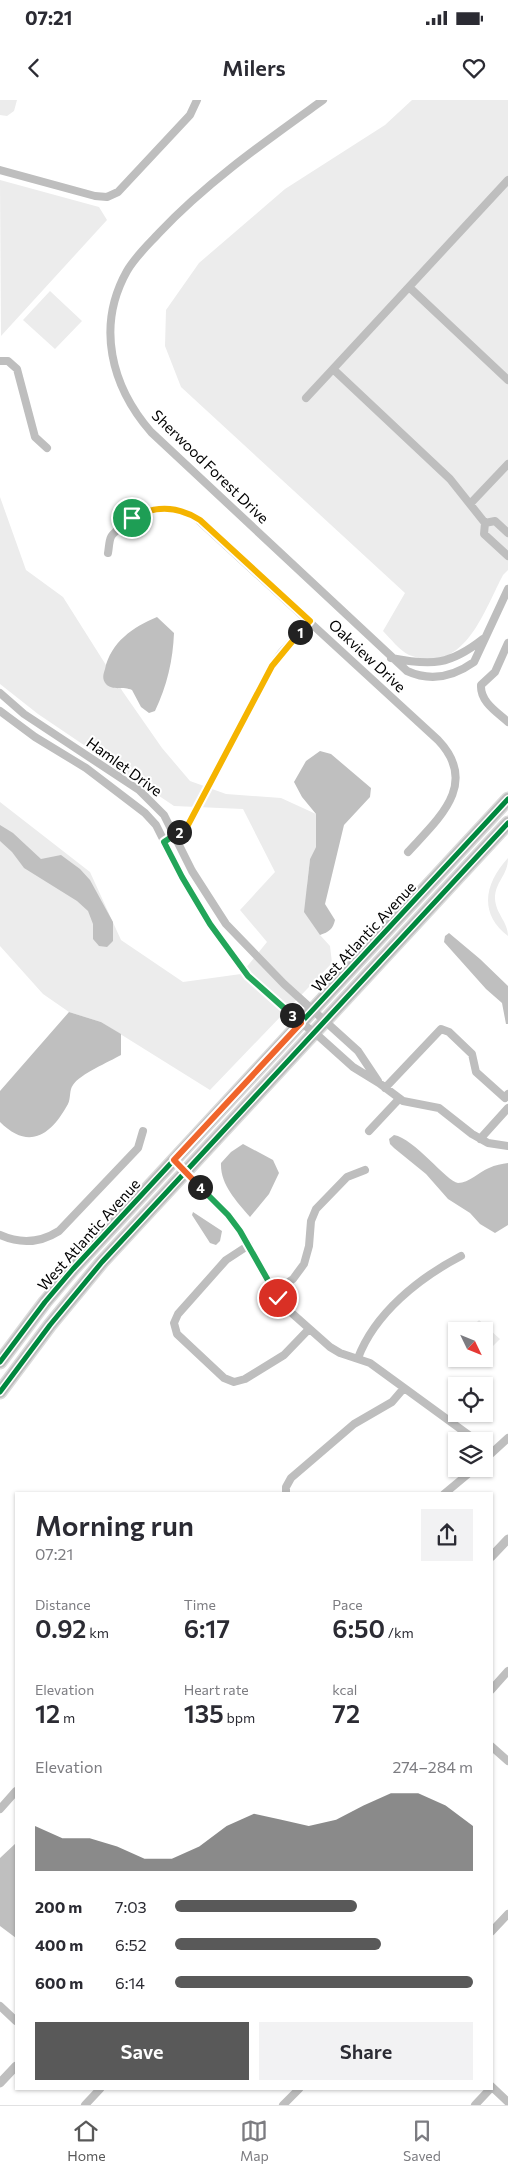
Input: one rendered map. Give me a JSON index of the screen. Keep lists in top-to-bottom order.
{
  "streets": {
    "main road": ["West Atlantic Avenue"],
    "street": ["Sherwood Forest Drive", "Oakview Drive", "Hamlet Drive"]
  },
  "crossings": [
    ["Hamlet Drive", "West Atlantic Avenue"]
  ],
  "north": "bottom right",
  "page": {
    "status": "07:21",
    "header": "Milers",
    "pins": [
      "1",
      "2",
      "3",
      "4"
    ],
    "heading": ["Morning run", "07:21"],
    "stats": [
      ["Distance", "0.92 km"],
      ["Time", "6:17"],
      ["Pace", "6:50 /km"],
      ["Elevation", "12 m"],
      ["Heart rate", "135 bpm"],
      ["kcal", "72"]
    ],
    "chart": ["Elevation", "274–284 m"],
    "list": [
      {
        "name": "200 m",
        "note": "7:03"
      },
      {
        "name": "400 m",
        "note": "6:52"
      },
      {
        "name": "600 m",
        "note": "6:14"
      }
    ],
    "buttons": ["Save", "Share"],
    "tabs": ["Home", "Map", "Saved"]
  }
}
